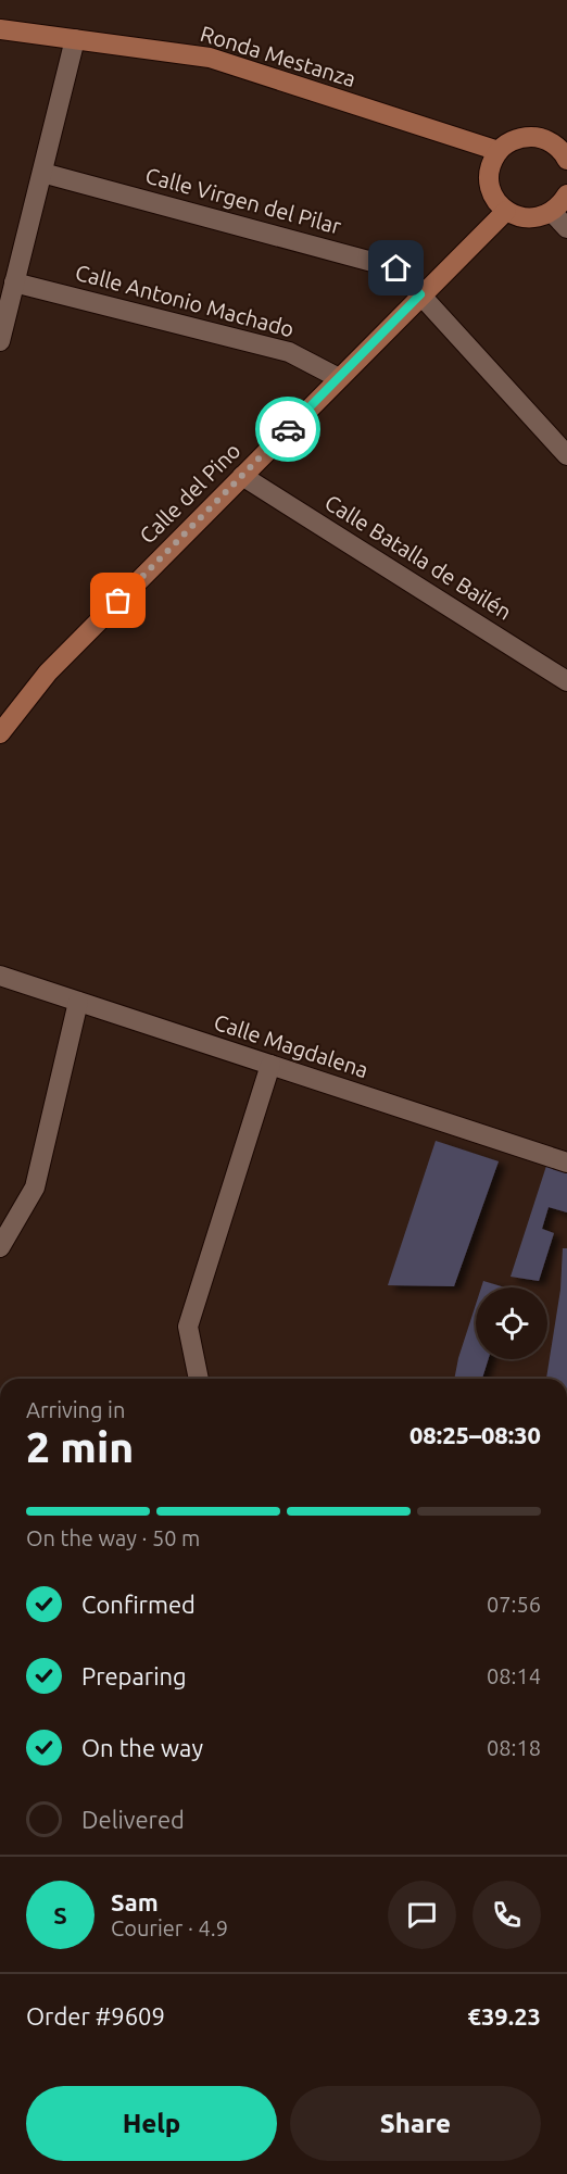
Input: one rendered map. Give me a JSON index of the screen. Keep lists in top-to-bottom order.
{
  "streets": {
    "street": [
      "Ronda Mestanza",
      "Calle Virgen del Pilar",
      "Calle Antonio Machado",
      "Calle del Pino",
      "Calle Batalla de Bailén",
      "Calle Magdalena"
    ]
  },
  "crossings": [
    ["Calle Virgen del Pilar", "Calle del Pino"],
    ["Calle Antonio Machado", "Calle del Pino"],
    ["Calle del Pino", "Calle Batalla de Bailén"]
  ],
  "page": {
    "heading": ["2 min", "Arriving in", "08:25–08:30"],
    "panel": [
      "Sam",
      "Courier · 4.9",
      "Order #9609",
      "€39.23"
    ],
    "bar": "On the way · 50 m",
    "list": [
      ["Confirmed", "07:56"],
      ["Preparing", "08:14"],
      ["On the way", "08:18"],
      "Delivered"
    ],
    "round": "S",
    "buttons": ["Help", "Share"]
  }
}
